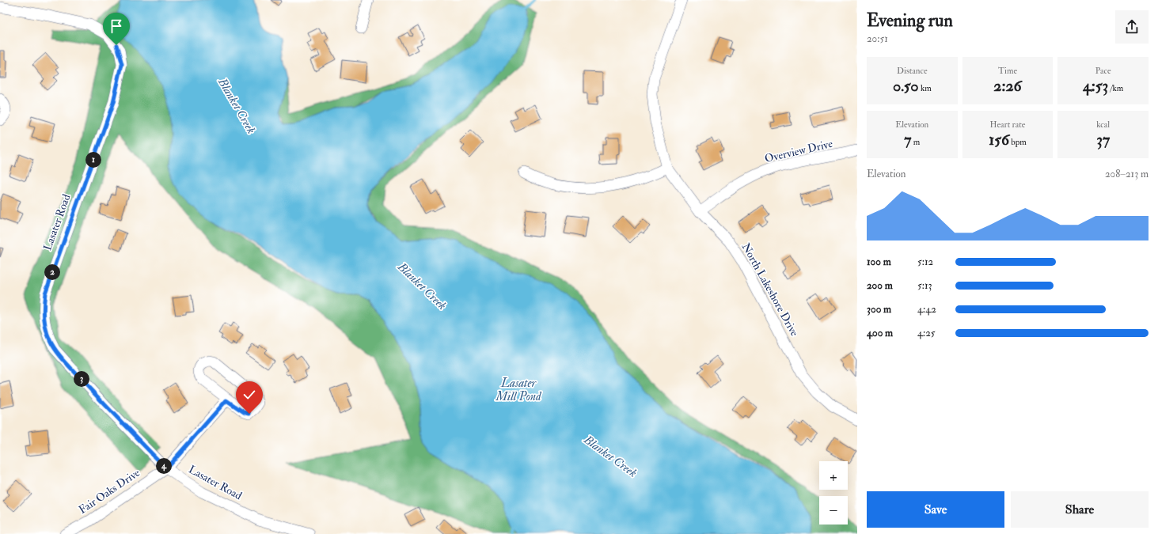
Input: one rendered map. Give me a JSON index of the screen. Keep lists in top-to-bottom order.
{
  "streets": {
    "street": [
      "Overview Drive",
      "Lasater Road",
      "North Lakeshore Drive",
      "Fair Oaks Drive"
    ]
  },
  "crossings": [
    ["Overview Drive", "North Lakeshore Drive"],
    ["Lasater Road", "Fair Oaks Drive"]
  ],
  "water": ["Blanket Creek", "Lasater Mill Pond"],
  "page": {
    "heading": ["Evening run", "20:51"],
    "stats": [
      ["Distance", "0.50 km"],
      ["Time", "2:26"],
      ["Pace", "4:53 /km"],
      ["Elevation", "7 m"],
      ["Heart rate", "156 bpm"],
      ["kcal", "37"]
    ],
    "pins": [
      "1",
      "2",
      "3",
      "4"
    ],
    "chart": ["Elevation", "208–213 m"],
    "list": [
      {
        "name": "100 m",
        "note": "5:12"
      },
      {
        "name": "200 m",
        "note": "5:13"
      },
      {
        "name": "300 m",
        "note": "4:42"
      },
      {
        "name": "400 m",
        "note": "4:25"
      }
    ],
    "map_buttons": ["+", "−"],
    "buttons": ["Save", "Share"]
  }
}
